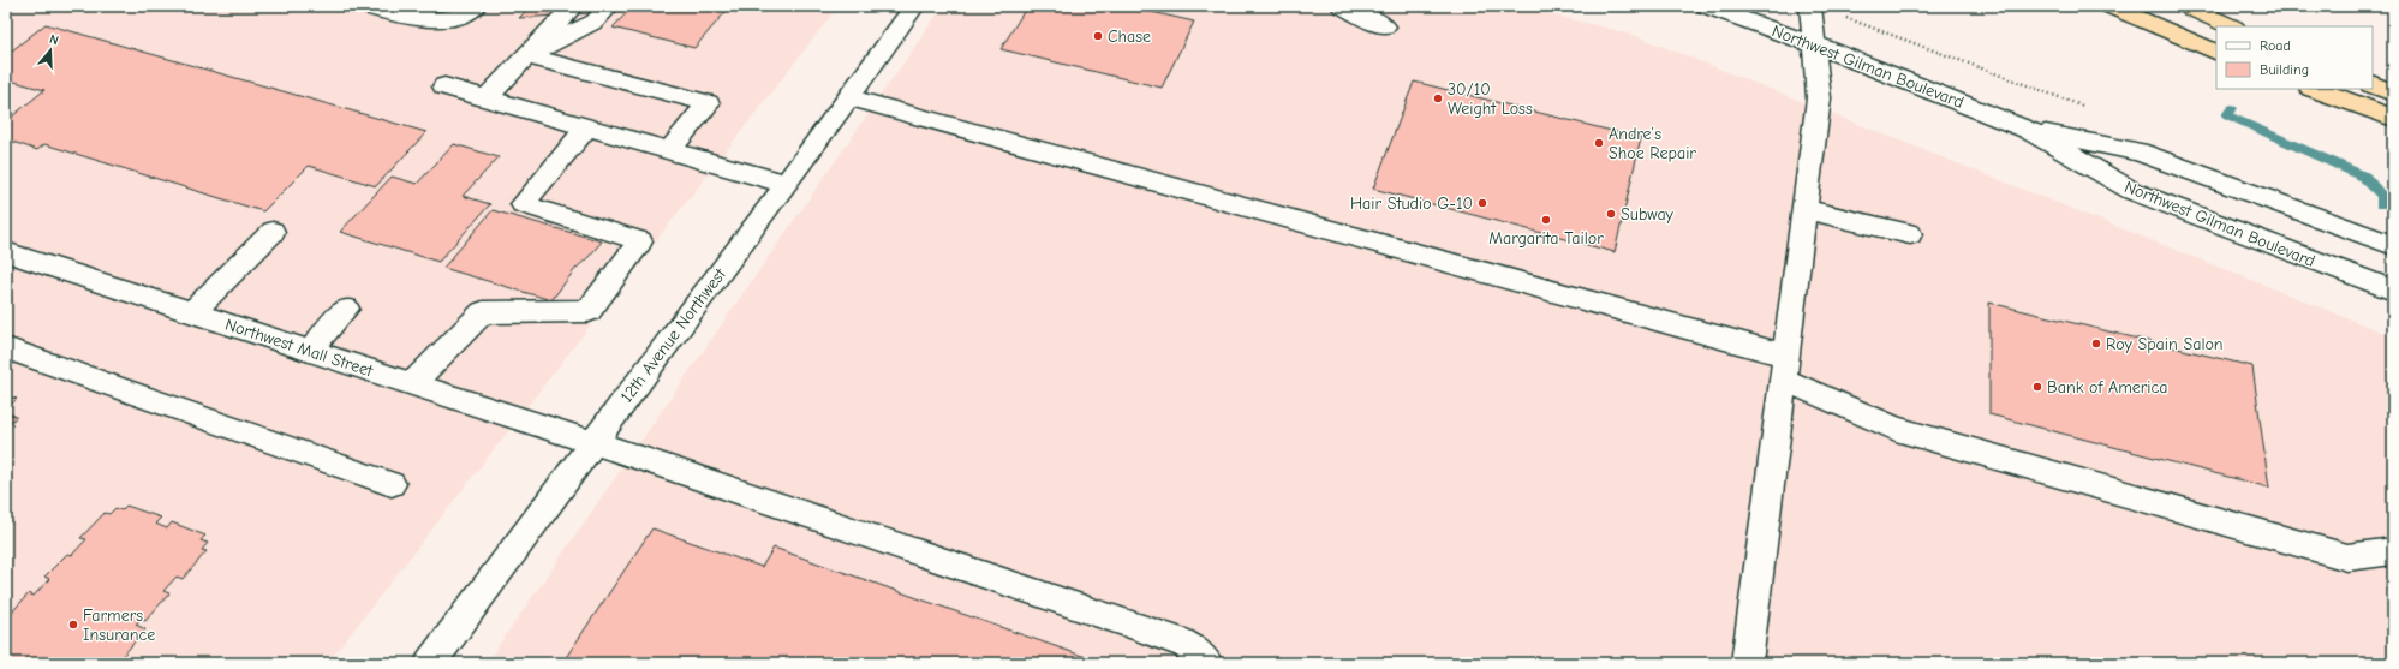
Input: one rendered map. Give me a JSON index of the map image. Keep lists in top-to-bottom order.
{
  "streets": {
    "street": ["Northwest Gilman Boulevard", "12th Avenue Northwest", "Northwest Mall Street"]
  },
  "crossings": [
    ["12th Avenue Northwest", "Northwest Mall Street"]
  ],
  "places": [
    "Chase",
    "30/10 Weight Loss",
    "Andre’s Shoe Repair",
    "Hair Studio G-10",
    "Subway",
    "Margarita Tailor",
    "Roy Spain Salon",
    "Bank of America",
    "Farmers Insurance"
  ],
  "legend": ["Road", "Building"],
  "north": "top"
}
